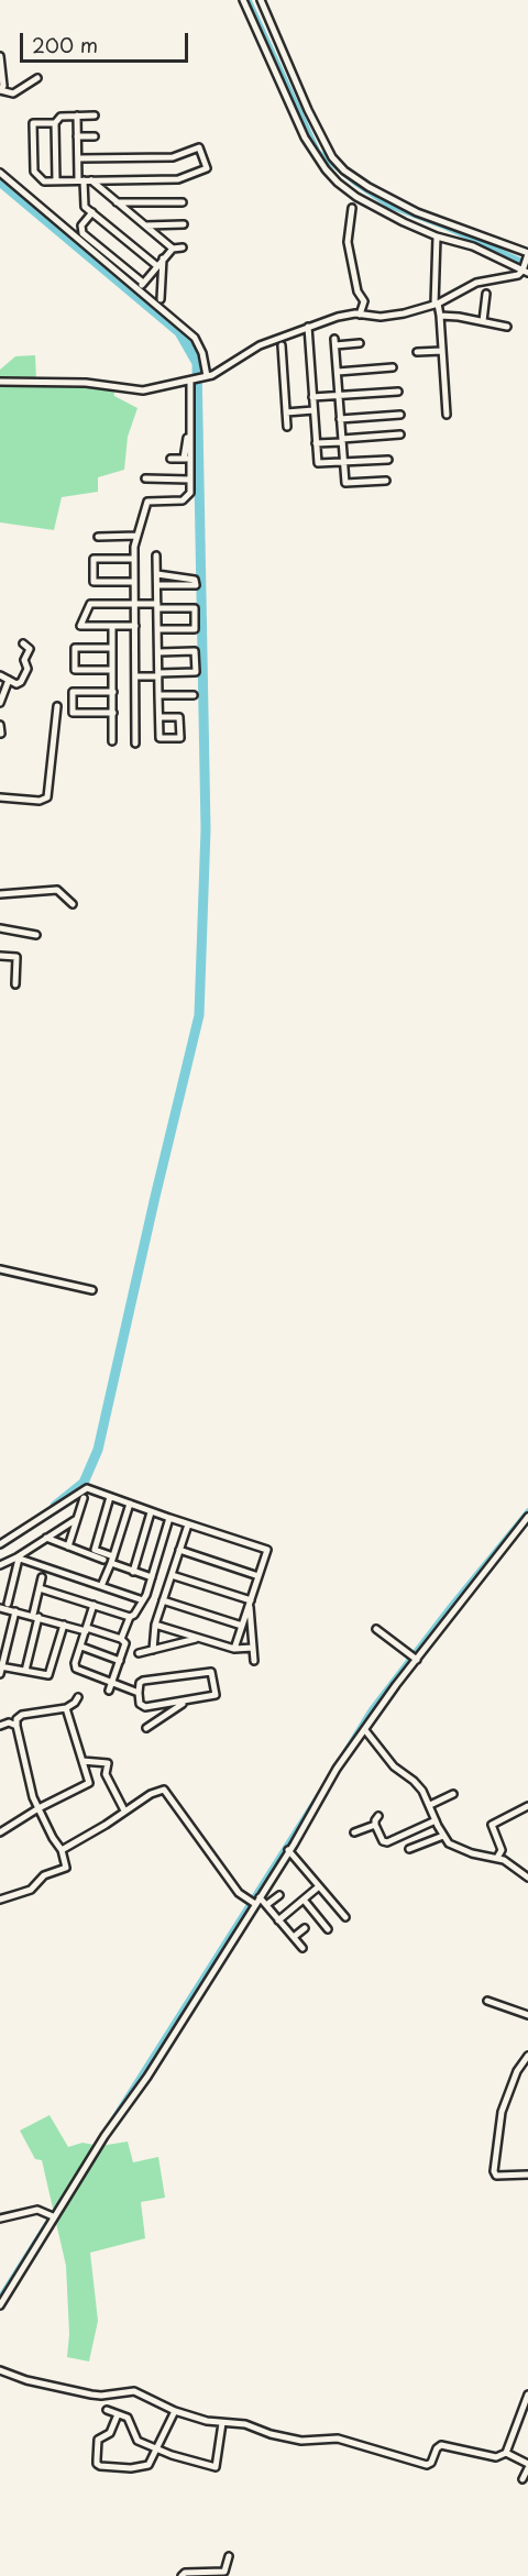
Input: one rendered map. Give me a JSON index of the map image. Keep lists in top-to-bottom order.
{
  "scale_bar": "200 m"
}
